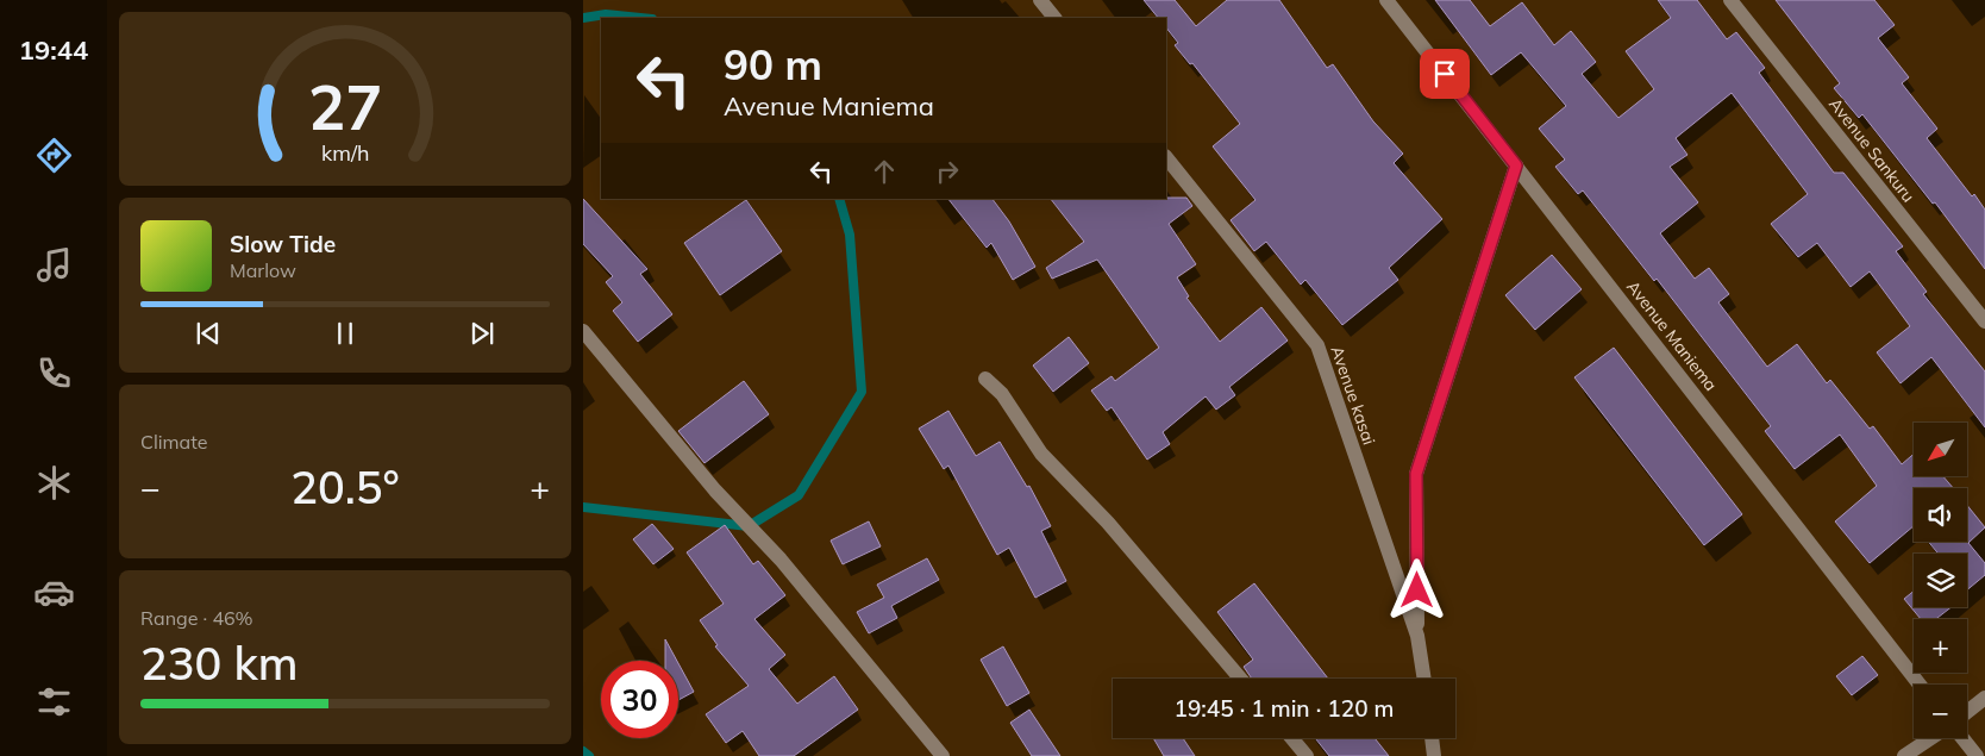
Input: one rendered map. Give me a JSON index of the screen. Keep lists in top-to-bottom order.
{
  "streets": {
    "street": ["Avenue Sankuru", "Avenue Maniema", "Avenue kasai"]
  },
  "north": "bottom left",
  "page": {
    "tabs": "19:44",
    "turn": ["90 m", "Avenue Maniema"],
    "song": ["Slow Tide", "Marlow"],
    "tile": [
      "Climate",
      ["Range · 46%", "230 km"]
    ],
    "map_buttons": ["+", "−"],
    "heat": ["−", "20.5°", "+"],
    "limit": "30",
    "trip": "19:45 · 1 min · 120 m",
    "gauge": ["27", "km/h"]
  }
}
